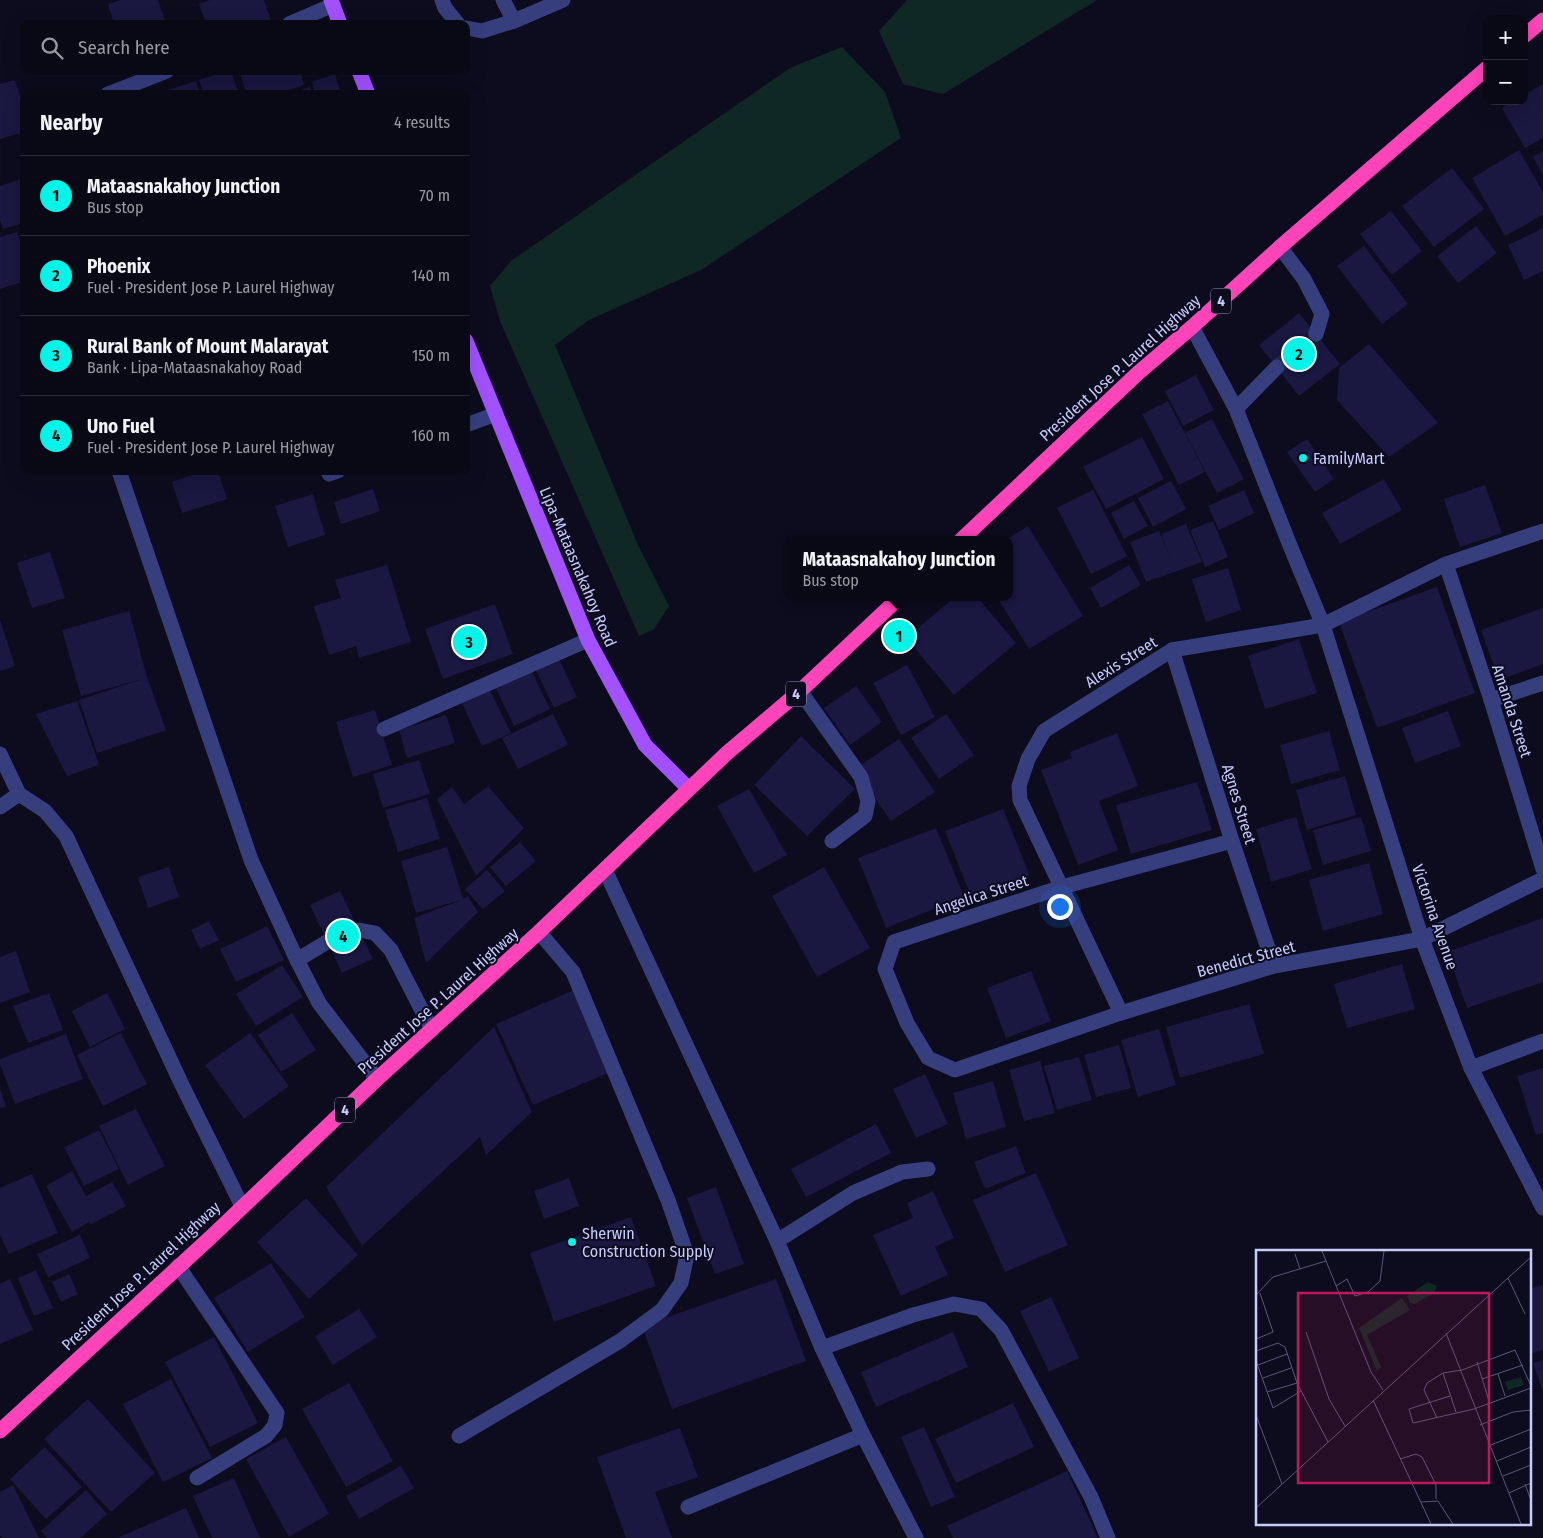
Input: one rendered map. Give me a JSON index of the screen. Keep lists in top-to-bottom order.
{
  "streets": {
    "highway": ["4", "President Jose P. Laurel Highway"],
    "main road": ["Lipa-Mataasnakahoy Road"],
    "street": [
      "Alexis Street",
      "Amanda Street",
      "Agnes Street",
      "Angelica Street",
      "Victorina Avenue",
      "Benedict Street"
    ]
  },
  "crossings": [
    ["President Jose P. Laurel Highway", "Lipa-Mataasnakahoy Road"],
    ["President Jose P. Laurel Highway", "Victorina Avenue"],
    ["Alexis Street", "Amanda Street"],
    ["Alexis Street", "Agnes Street"],
    ["Alexis Street", "Angelica Street"],
    ["Alexis Street", "Victorina Avenue"],
    ["Alexis Street", "Benedict Street"],
    ["Agnes Street", "Angelica Street"],
    ["Agnes Street", "Benedict Street"],
    ["Angelica Street", "Benedict Street"],
    ["Victorina Avenue", "Benedict Street"]
  ],
  "places": ["FamilyMart", "Sherwin Construction Supply"],
  "page": {
    "map_buttons": ["+", "−"],
    "search": "Search here",
    "heading": ["Nearby", "4 results"],
    "list": [
      {
        "mark": "1",
        "name": "Mataasnakahoy Junction",
        "note": "Bus stop",
        "value": "70 m"
      },
      {
        "mark": "2",
        "name": "Phoenix",
        "note": "Fuel · President Jose P. Laurel Highway",
        "value": "140 m"
      },
      {
        "mark": "3",
        "name": "Rural Bank of Mount Malarayat",
        "note": "Bank · Lipa-Mataasnakahoy Road",
        "value": "150 m"
      },
      {
        "mark": "4",
        "name": "Uno Fuel",
        "note": "Fuel · President Jose P. Laurel Highway",
        "value": "160 m"
      }
    ],
    "pins": [
      "2",
      "1",
      "3",
      "4"
    ],
    "popup": ["Mataasnakahoy Junction", "Bus stop"]
  }
}
